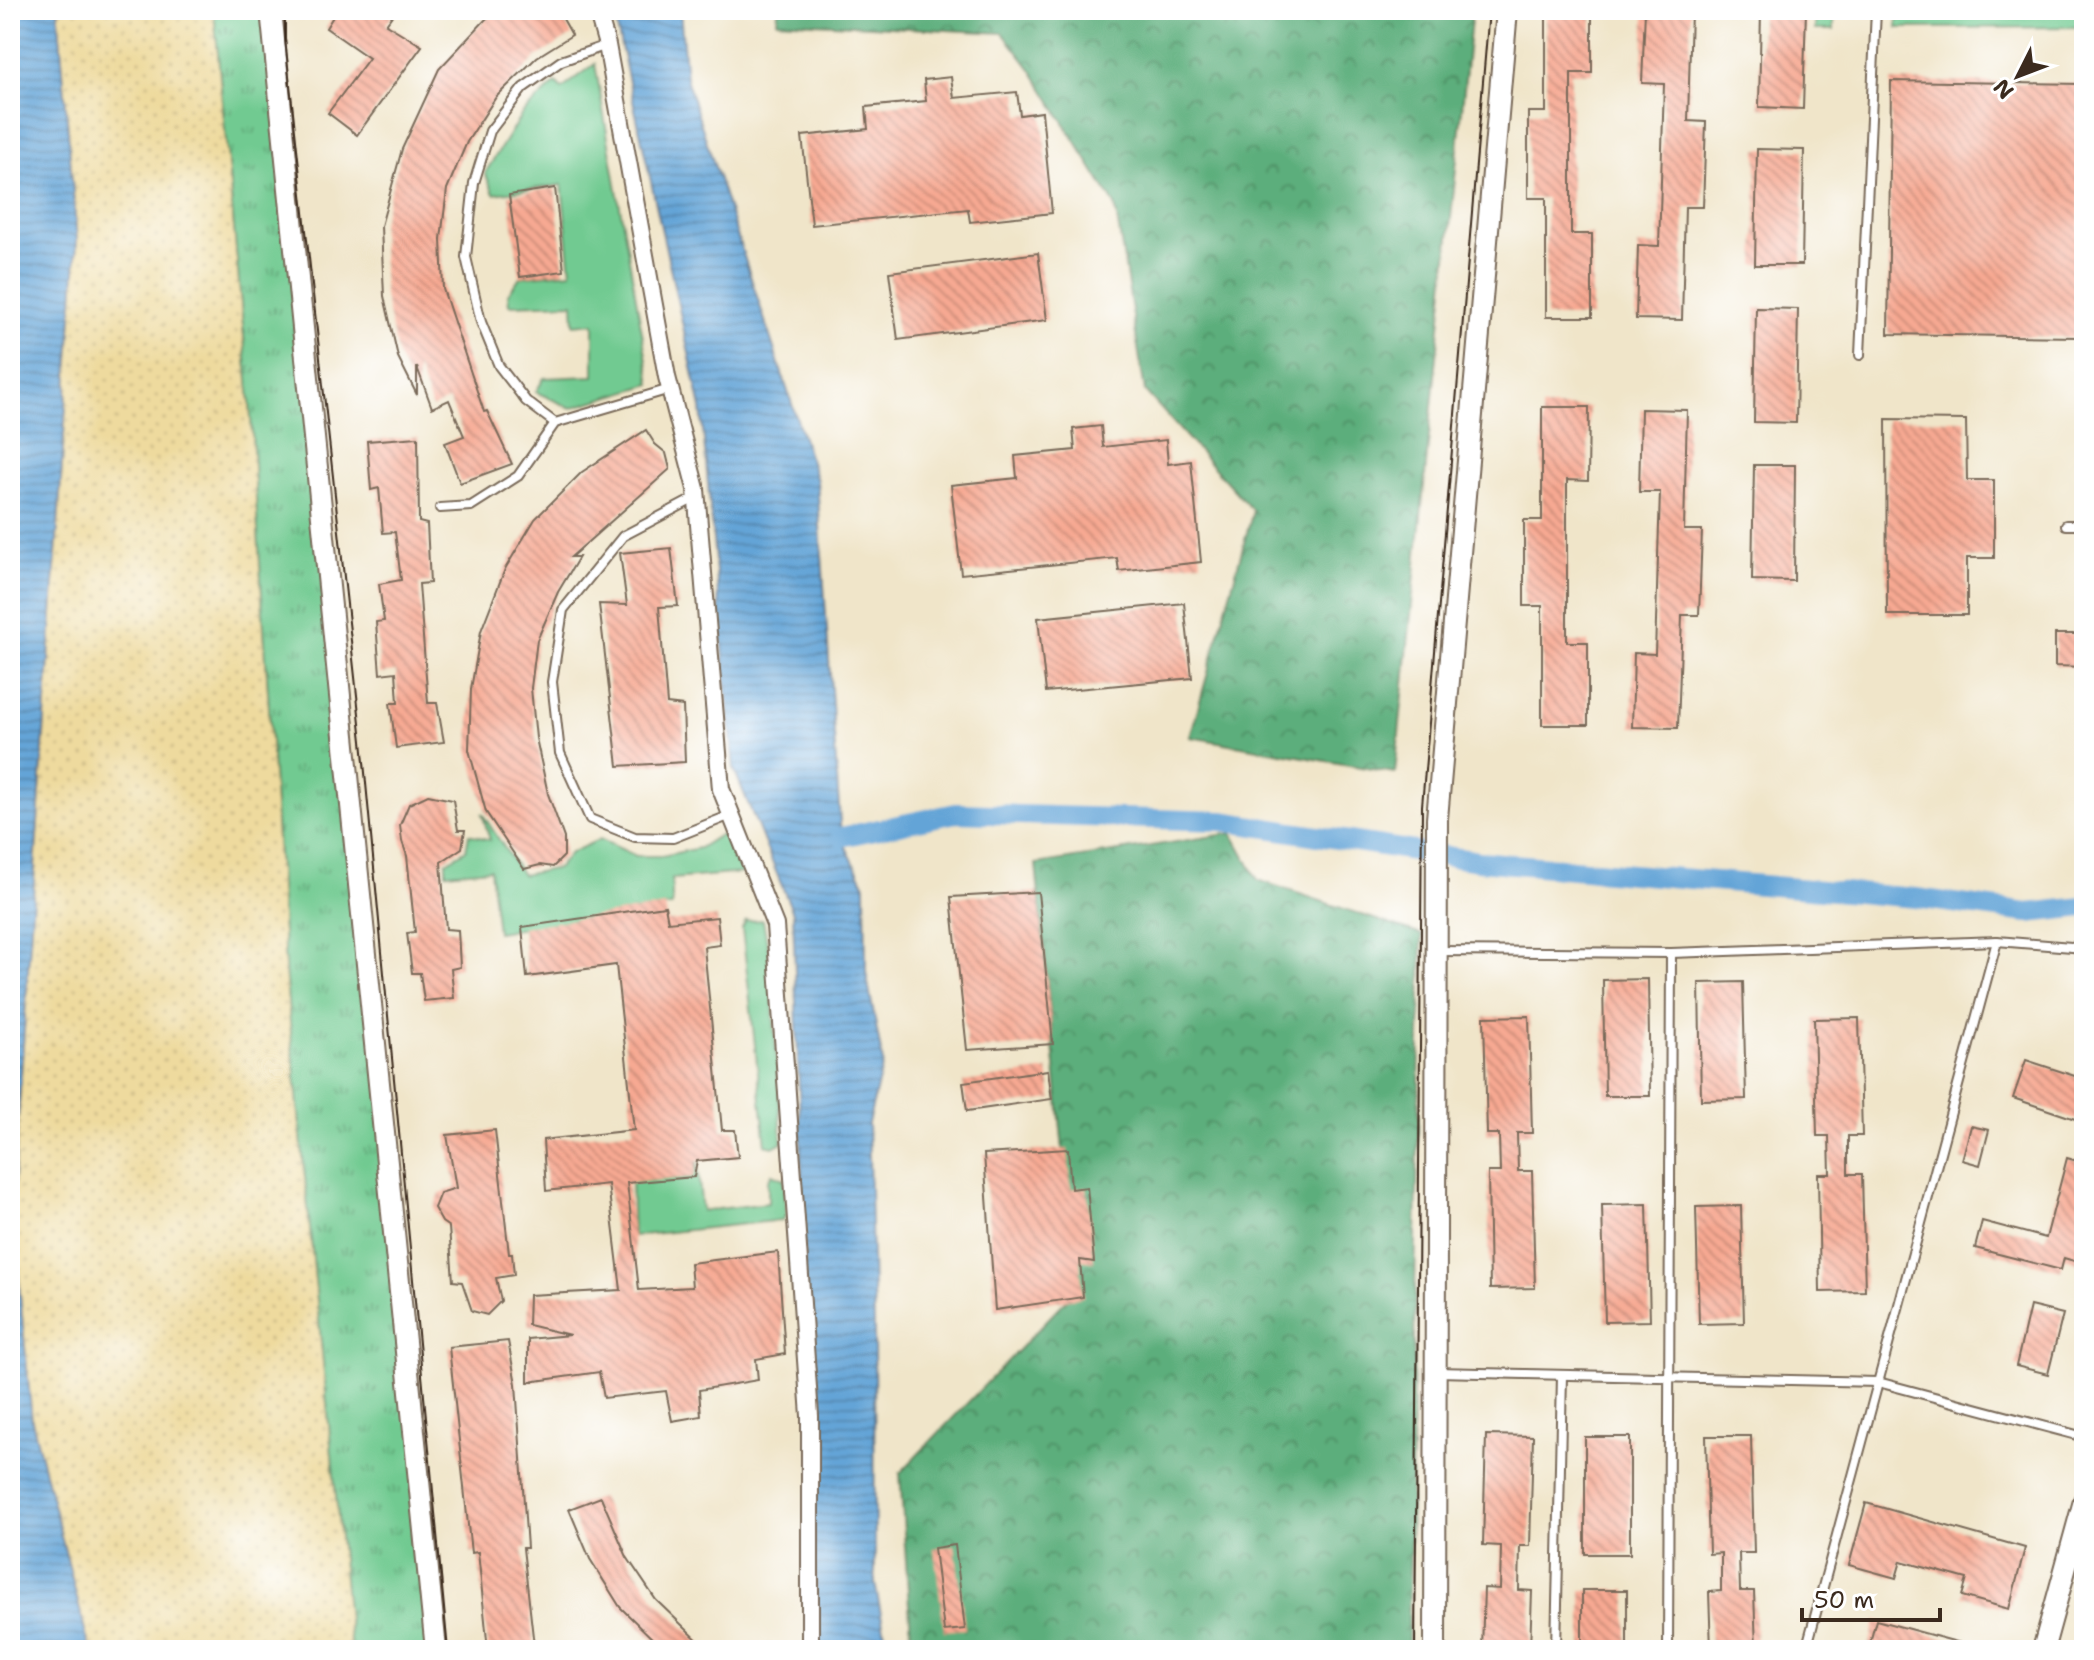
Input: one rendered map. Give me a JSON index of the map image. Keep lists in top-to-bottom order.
{
  "scale_bar": "50 m",
  "north": "bottom left"
}
